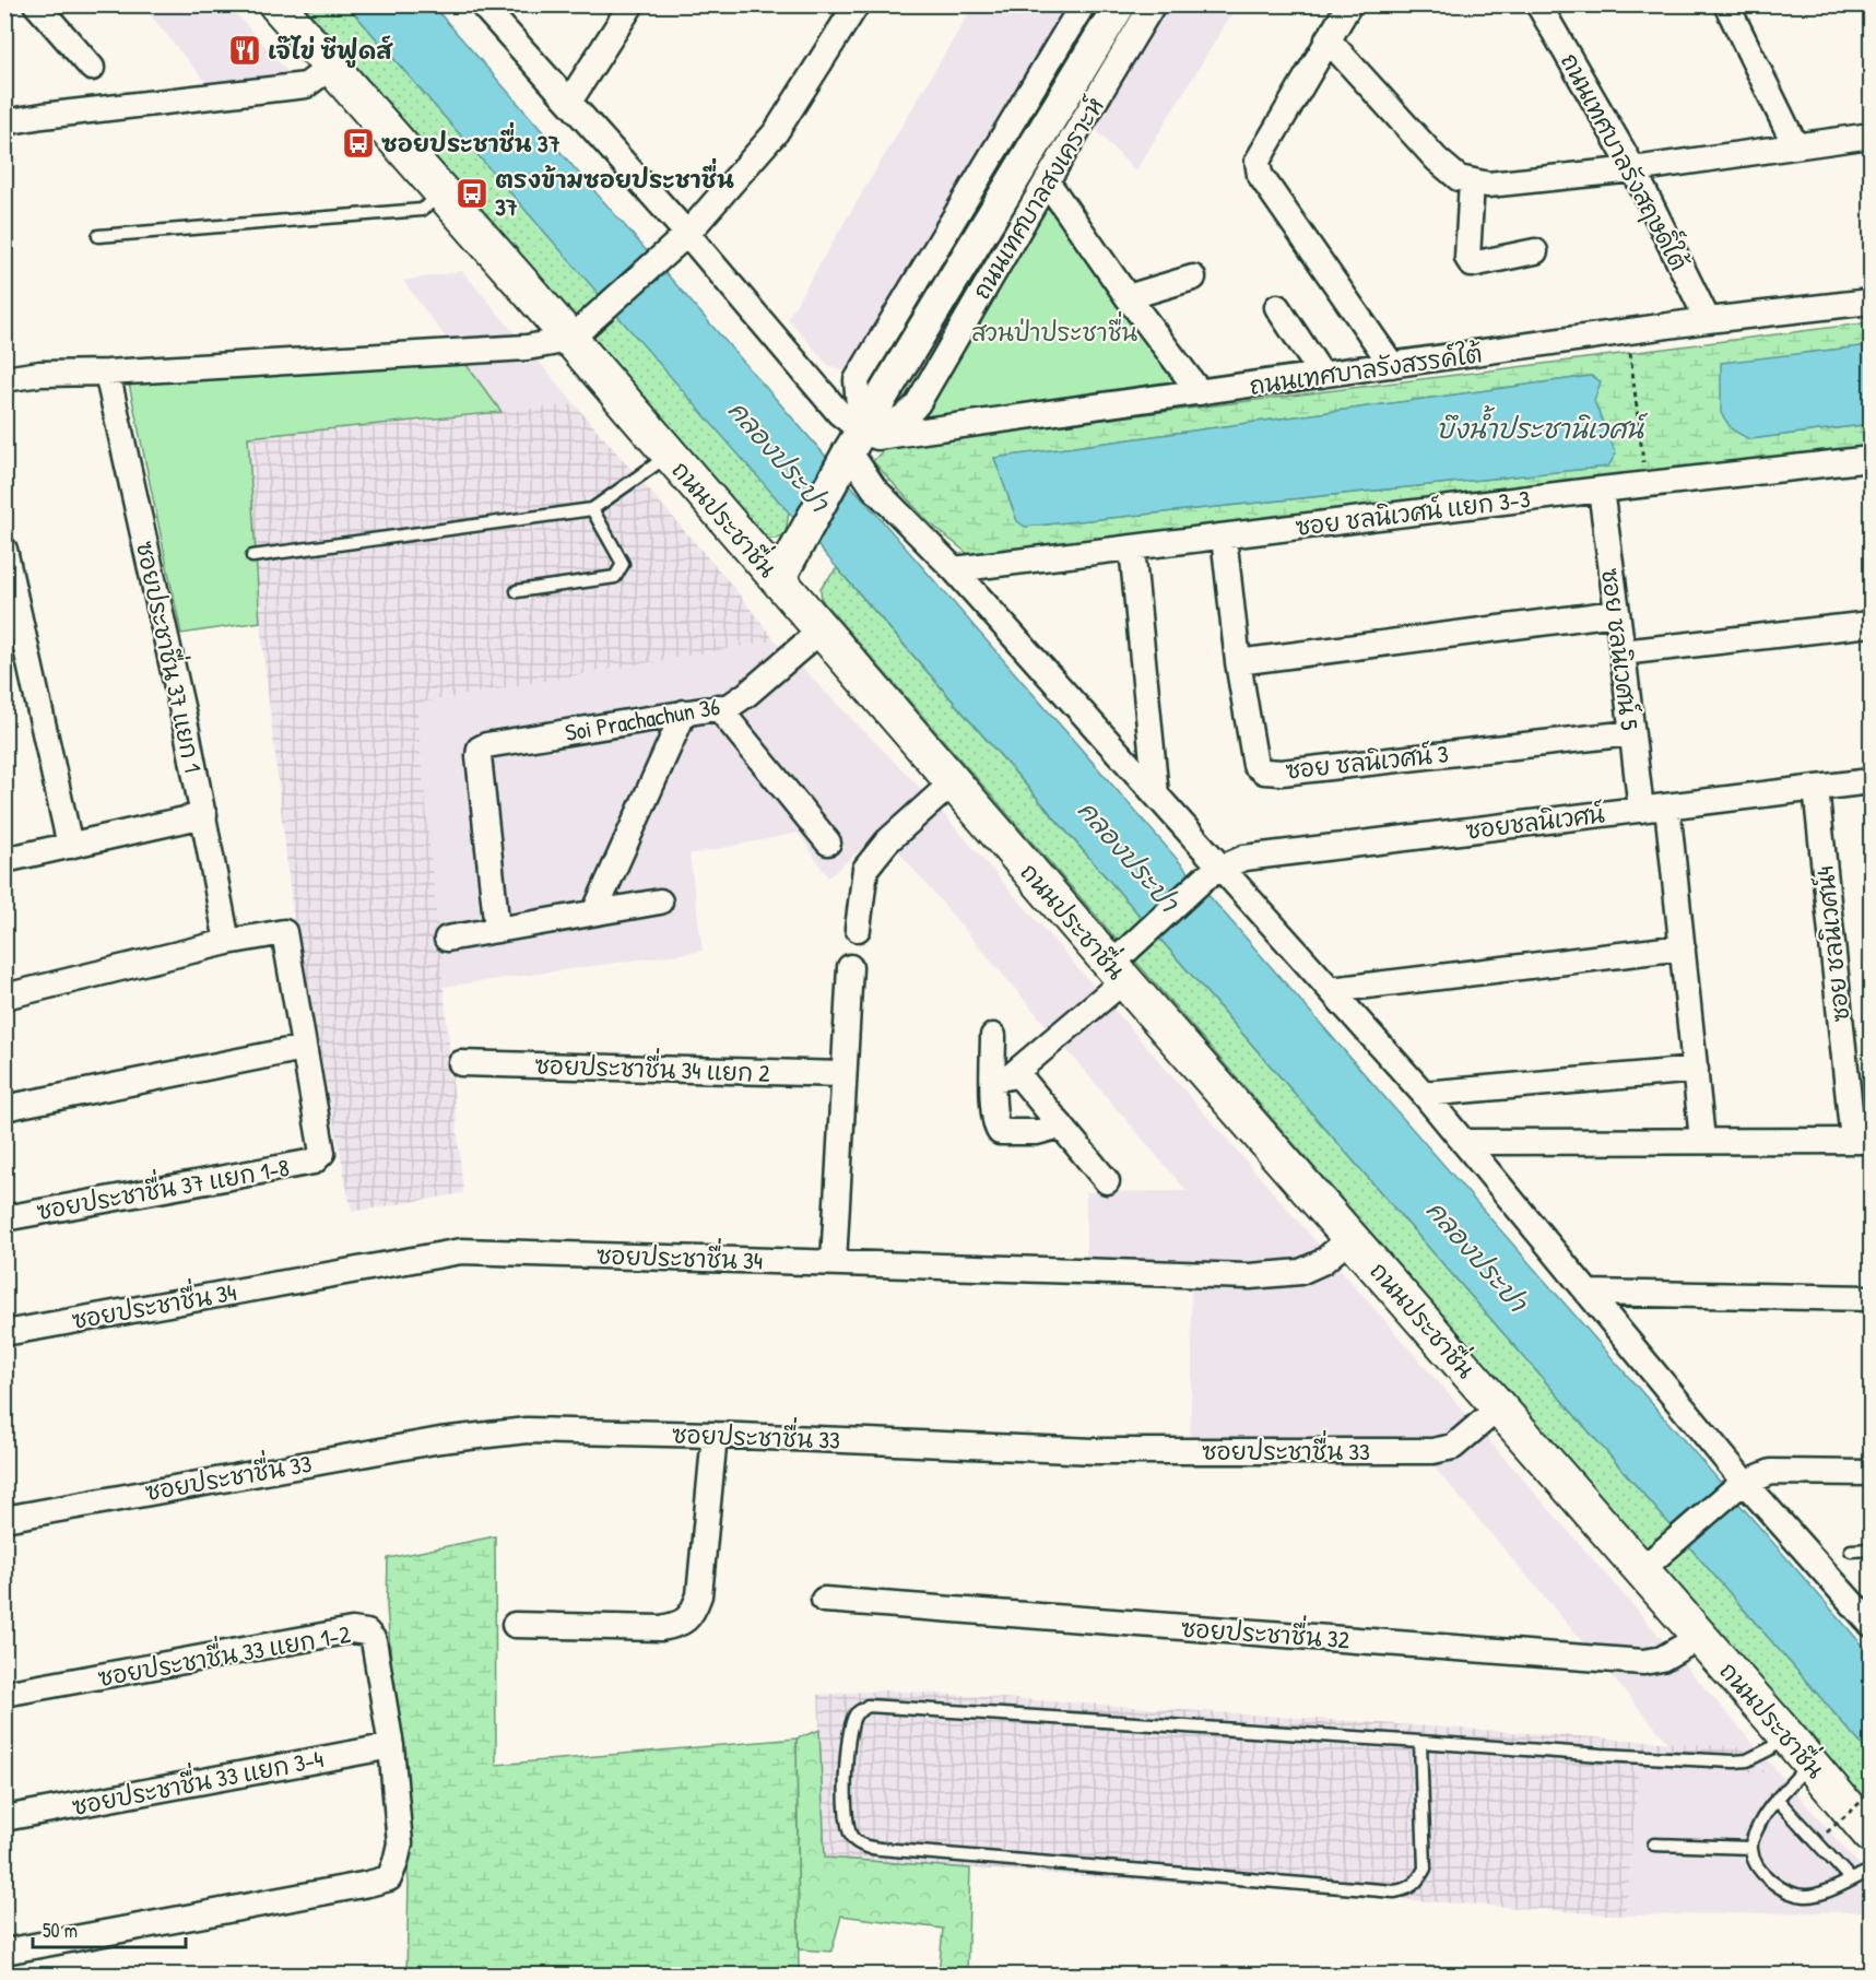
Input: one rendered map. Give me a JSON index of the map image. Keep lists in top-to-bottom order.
{
  "streets": {
    "main road": ["ถนนประชาชื่น"],
    "street": [
      "ถนนเทศบาลรังสฤษดิ์ใต้",
      "ถนนเทศบาลสงเคราะห์",
      "ถนนเทศบาลรังสรรค์ใต้",
      "ซอย ชลนิเวศน์ แยก 3-3",
      "ซอย ชลนิเวศน์ 5",
      "ซอยประชาชื่น 37 แยก 1",
      "Soi Prachachun 36",
      "ซอย ชลนิเวศน์ 3",
      "ซอยชลนิเวศน์",
      "ซอย ชลนิเวศน์4",
      "ซอยประชาชื่น 34 แยก 2",
      "ซอยประชาชื่น 37 แยก 1-8",
      "ซอยประชาชื่น 34",
      "ซอยประชาชื่น 33",
      "ซอยประชาชื่น 32",
      "ซอยประชาชื่น 33 แยก 1-2",
      "ซอยประชาชื่น 33 แยก 3-4"
    ]
  },
  "crossings": [
    ["ถนนเทศบาลรังสฤษดิ์ใต้", "ถนนเทศบาลรังสรรค์ใต้"],
    ["ถนนเทศบาลสงเคราะห์", "ถนนเทศบาลรังสรรค์ใต้"],
    ["ถนนเทศบาลสงเคราะห์", "ถนนประชาชื่น"],
    ["ซอย ชลนิเวศน์ แยก 3-3", "ซอย ชลนิเวศน์ 5"],
    ["ซอย ชลนิเวศน์ แยก 3-3", "ซอย ชลนิเวศน์ 3"],
    ["ถนนประชาชื่น", "Soi Prachachun 36"],
    ["ถนนประชาชื่น", "ซอยประชาชื่น 34"],
    ["ถนนประชาชื่น", "ซอยประชาชื่น 33"],
    ["ถนนประชาชื่น", "ซอยประชาชื่น 32"],
    ["ซอย ชลนิเวศน์ 5", "ซอย ชลนิเวศน์ 3"],
    ["ซอย ชลนิเวศน์ 5", "ซอยชลนิเวศน์"],
    ["ซอยชลนิเวศน์", "ซอย ชลนิเวศน์4"],
    ["ซอยประชาชื่น 33 แยก 1-2", "ซอยประชาชื่น 33 แยก 3-4"]
  ],
  "water": ["บึงน้ำประชานิเวศน์", "คลองประปา"],
  "parks": ["สวนป่าประชาชื่น"],
  "places": {
    "restaurant": ["เจ๊ไข่ ซีฟูดส์"],
    "bus stop": ["ซอยประชาชื่น 37", "ตรงข้ามซอยประชาชื่น 37"]
  },
  "scale_bar": "50 m"
}
